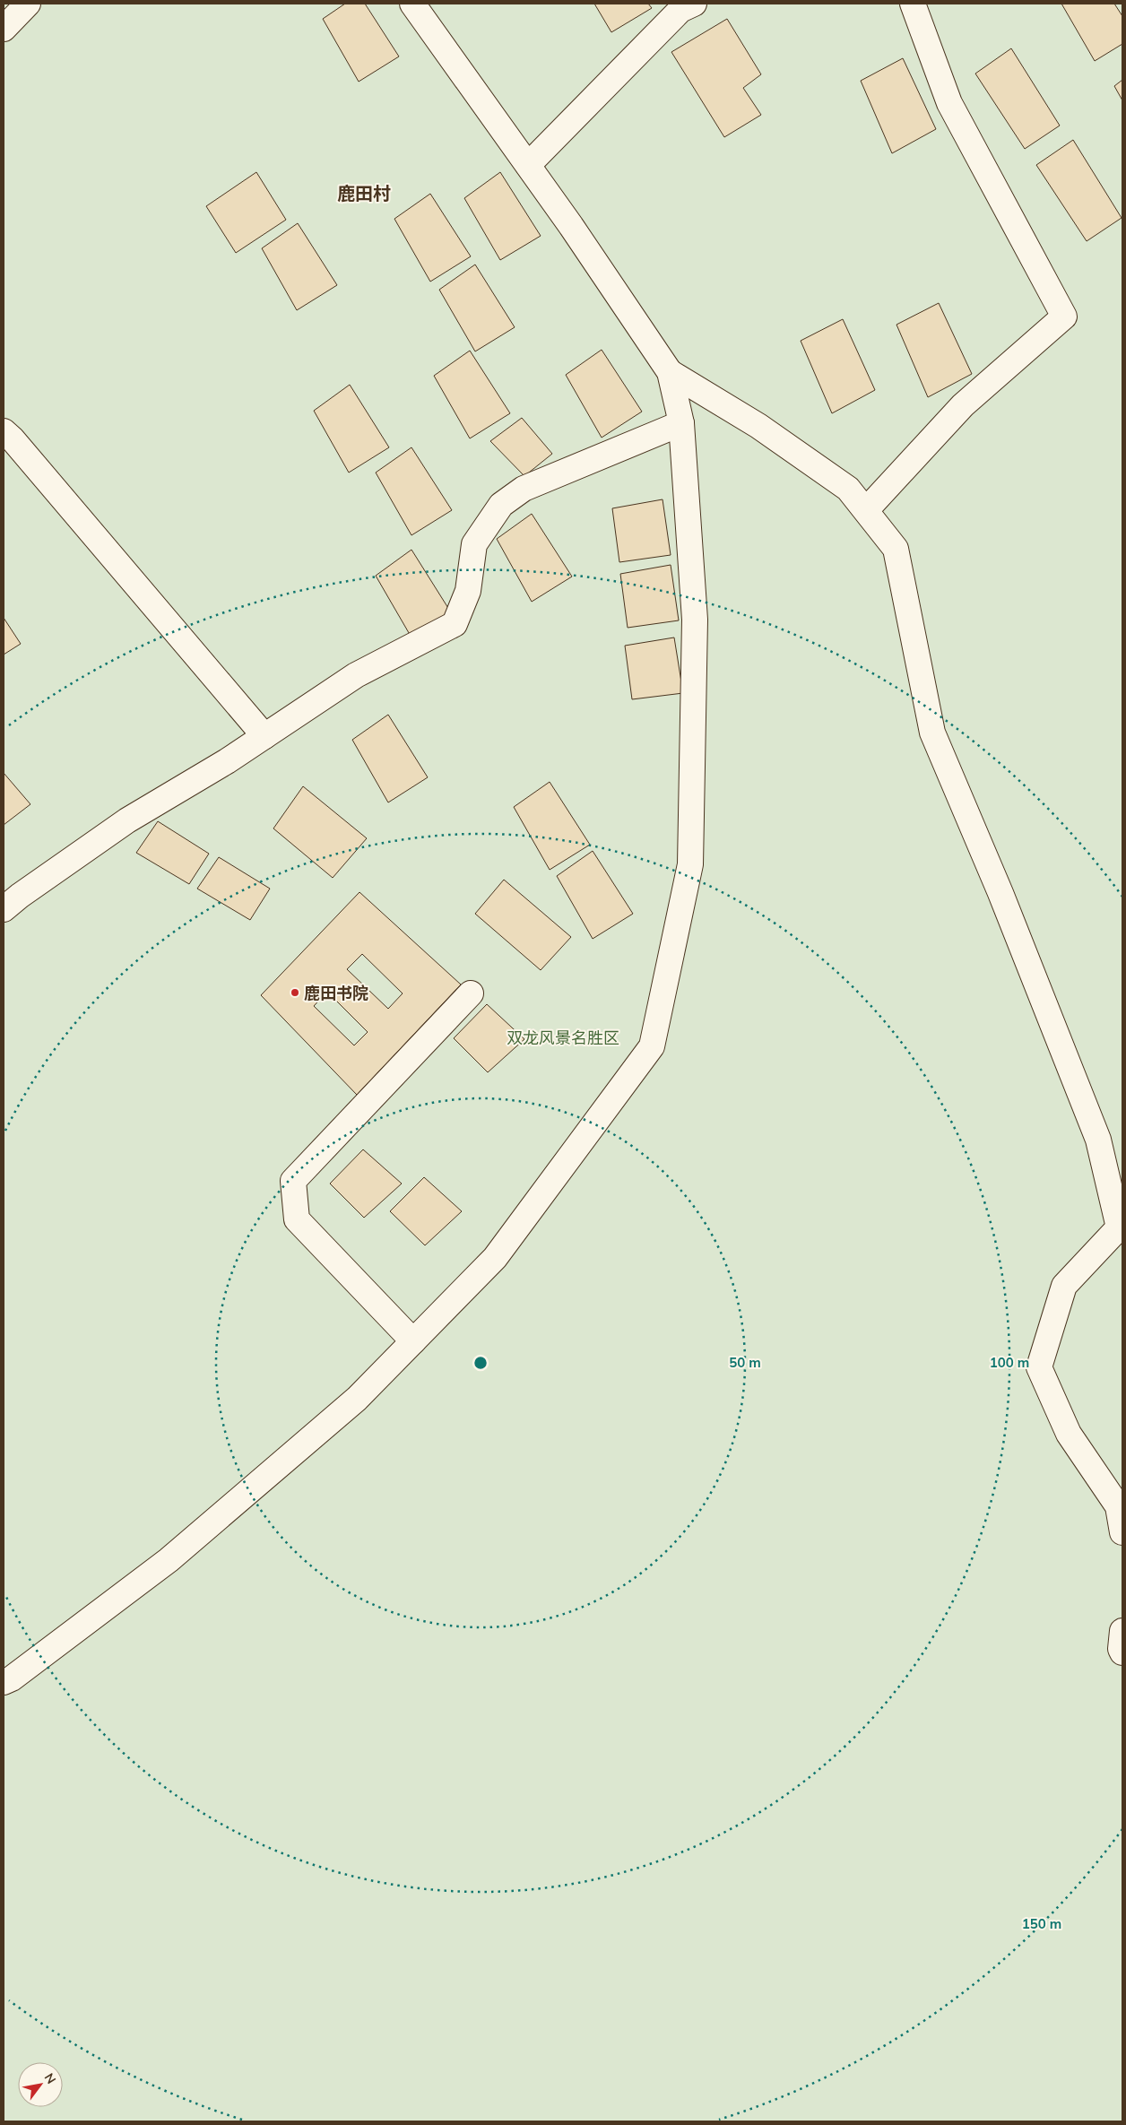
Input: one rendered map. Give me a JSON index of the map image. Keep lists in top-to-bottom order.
{
  "districts": ["鹿田村"],
  "parks": ["双龙风景名胜区"],
  "places": ["鹿田书院"],
  "north": "top right",
  "rings": ["50 m", "100 m", "150 m"]
}
